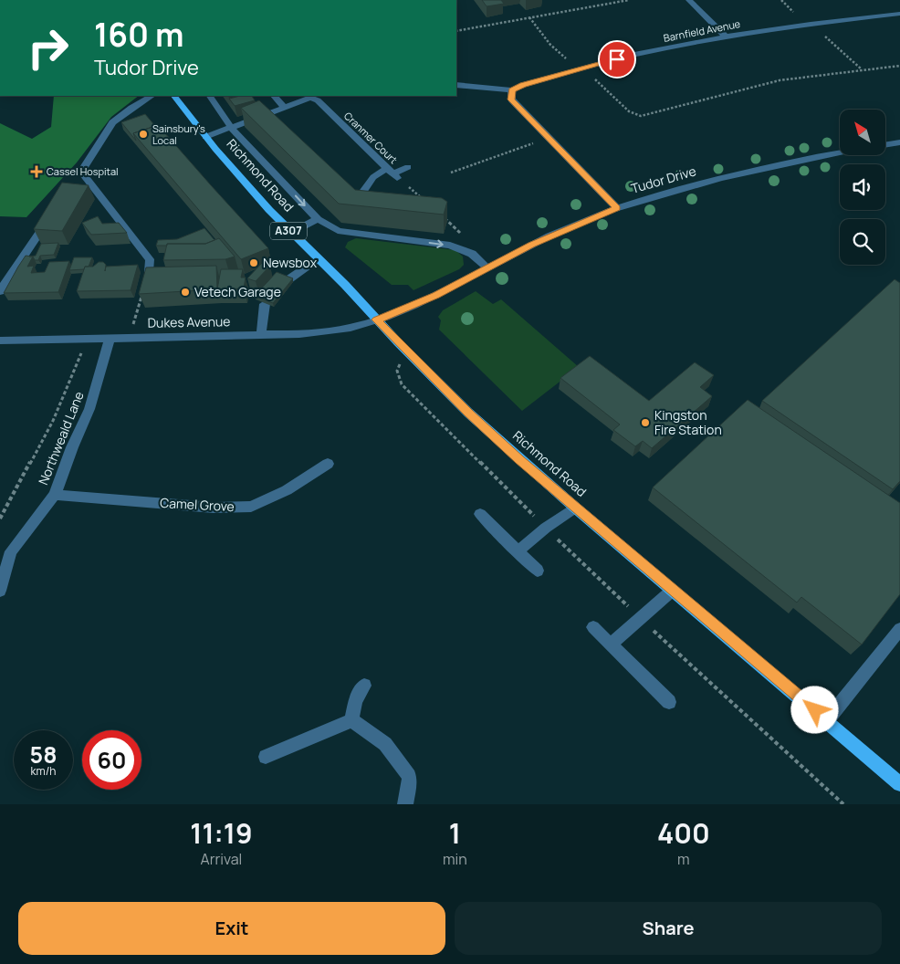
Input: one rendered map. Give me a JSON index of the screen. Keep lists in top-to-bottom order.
{
  "streets": {
    "main road": ["Richmond Road", "A307"],
    "street": [
      "Barnfield Avenue",
      "Cranmer Court",
      "Tudor Drive",
      "Dukes Avenue",
      "Northweald Lane",
      "Camel Grove"
    ]
  },
  "crossings": [
    ["Cranmer Court", "Richmond Road"],
    ["Cranmer Court", "A307"],
    ["Richmond Road", "Tudor Drive"],
    ["Richmond Road", "A307"],
    ["Richmond Road", "Dukes Avenue"],
    ["Tudor Drive", "Dukes Avenue"],
    ["Dukes Avenue", "Northweald Lane"],
    ["Northweald Lane", "Camel Grove"]
  ],
  "places": {
    "other": [
      "Sainsbury's Local",
      "Newsbox",
      "Vetech Garage",
      "Kingston Fire Station"
    ],
    "health": ["Cassel Hospital"]
  },
  "north": "top left",
  "page": {
    "turn": ["160 m", "Tudor Drive"],
    "speed": "58 km/h",
    "limit": "60",
    "eta": [
      "11:19",
      "Arrival",
      "1",
      "min",
      "400",
      "m"
    ],
    "buttons": ["Exit", "Share"]
  }
}
